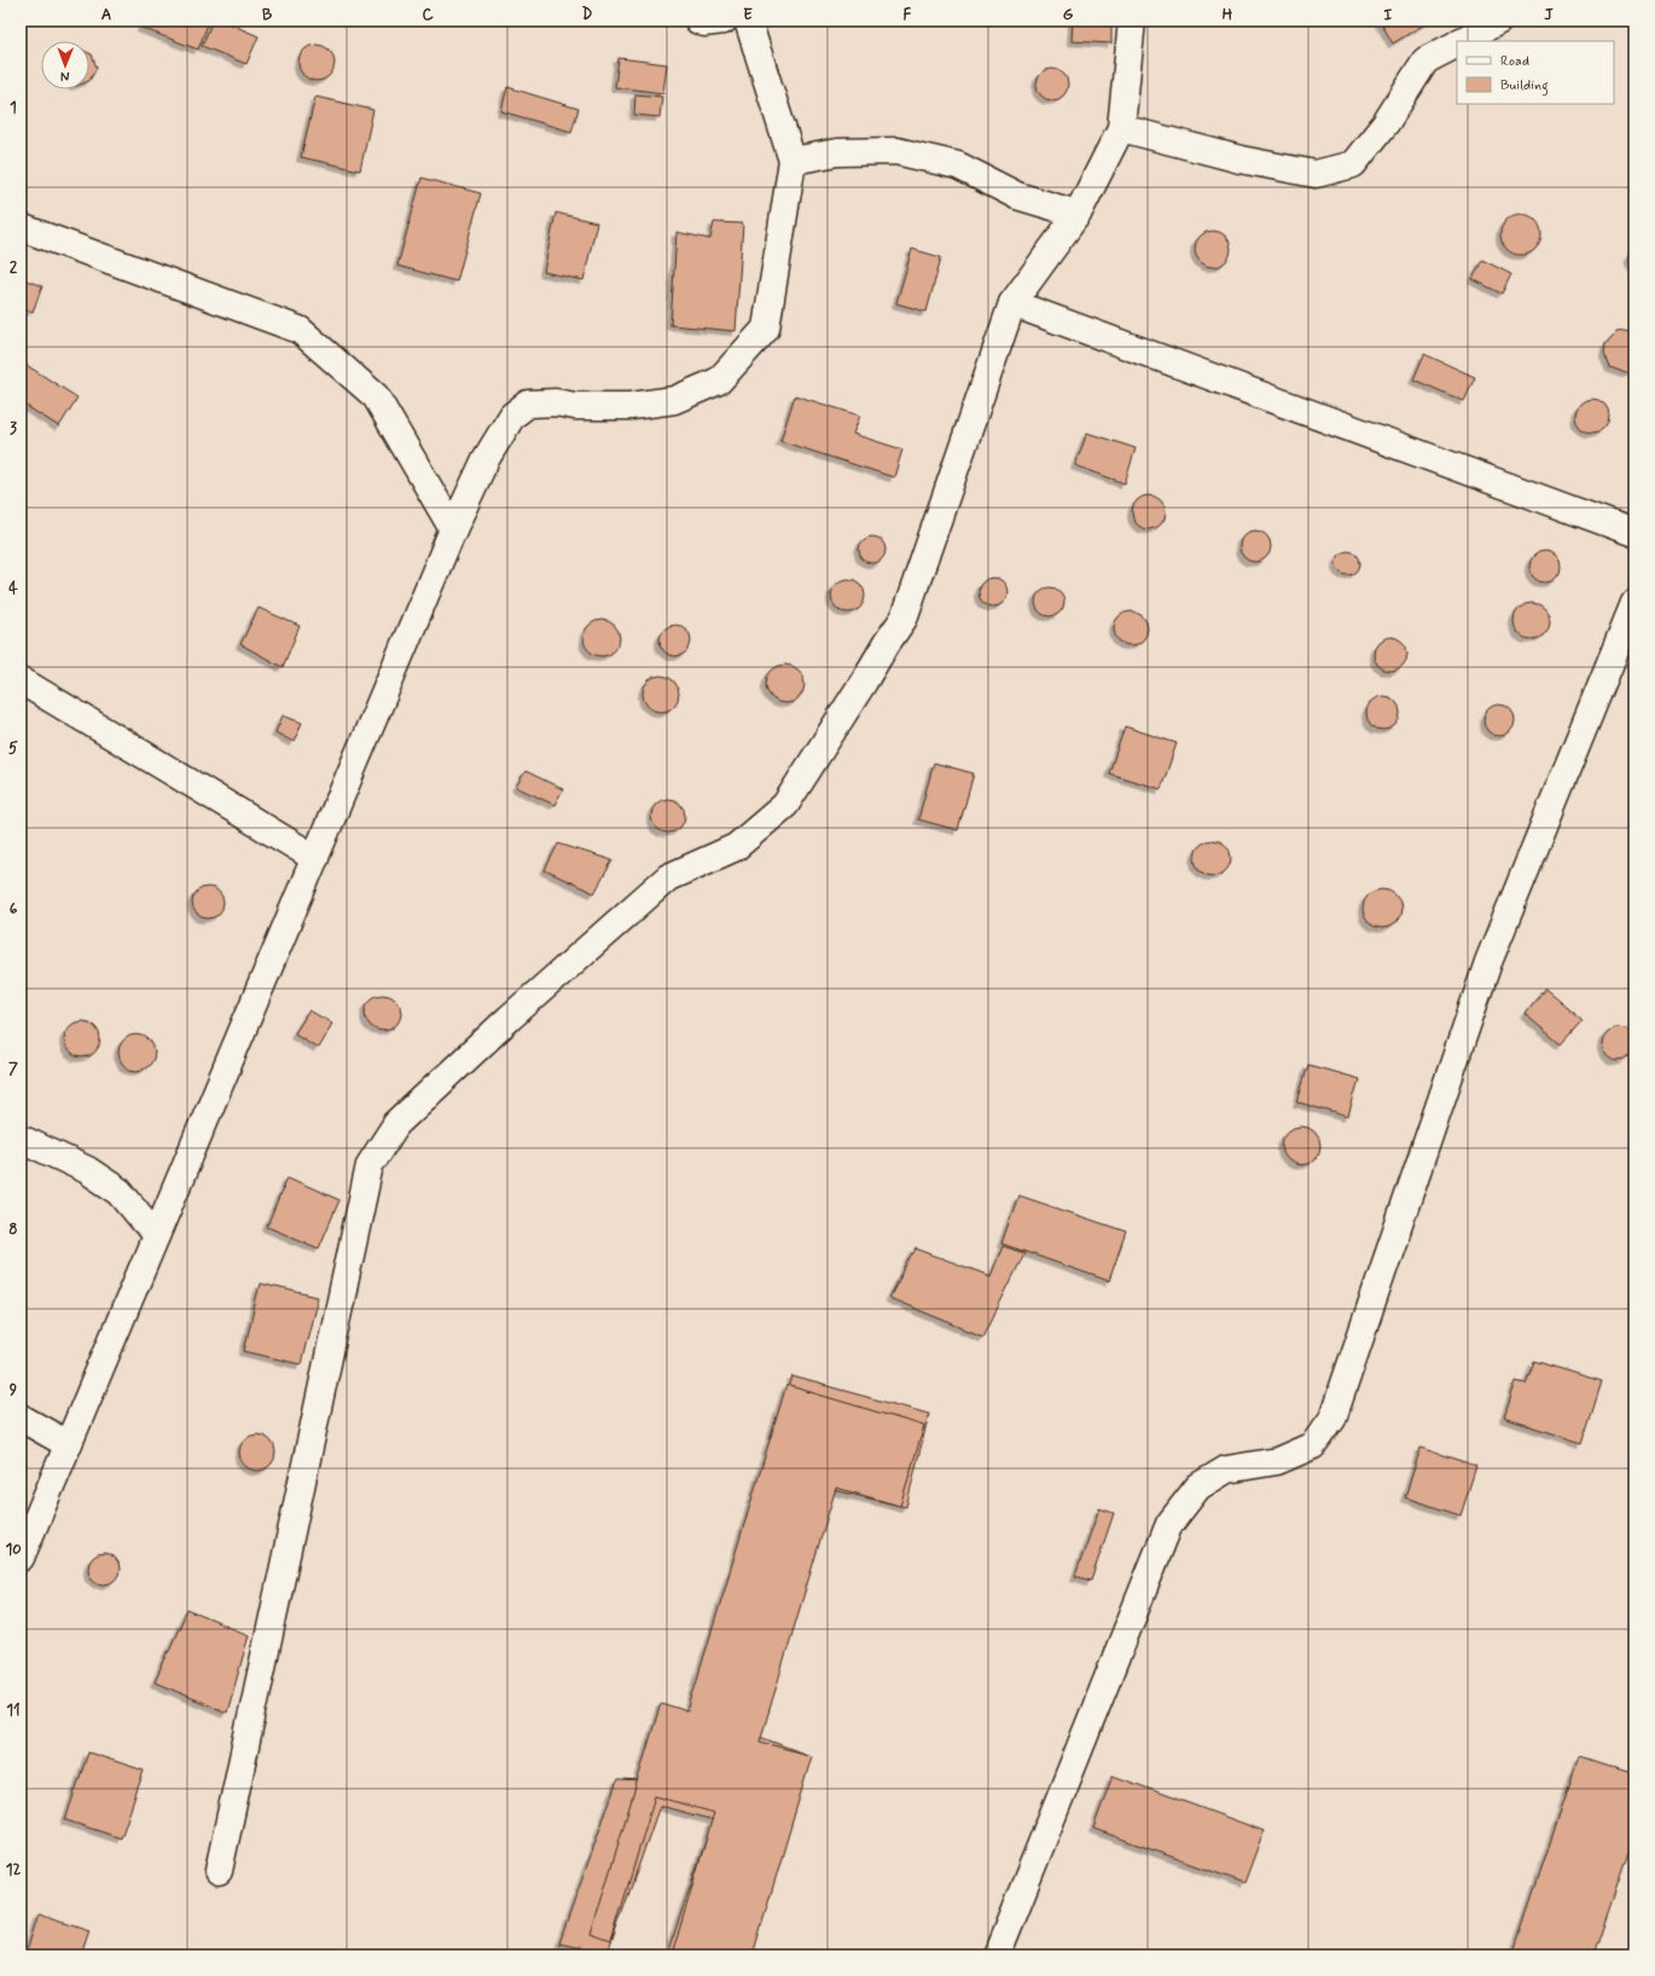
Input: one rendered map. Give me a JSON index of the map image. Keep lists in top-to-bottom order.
{
  "legend": ["Road", "Building"],
  "north": "bottom",
  "grid": {
    "columns": [
      "A",
      "B",
      "C",
      "D",
      "E",
      "F",
      "G",
      "H",
      "I",
      "J"
    ],
    "rows": [
      "1",
      "2",
      "3",
      "4",
      "5",
      "6",
      "7",
      "8",
      "9",
      "10",
      "11",
      "12"
    ]
  }
}
